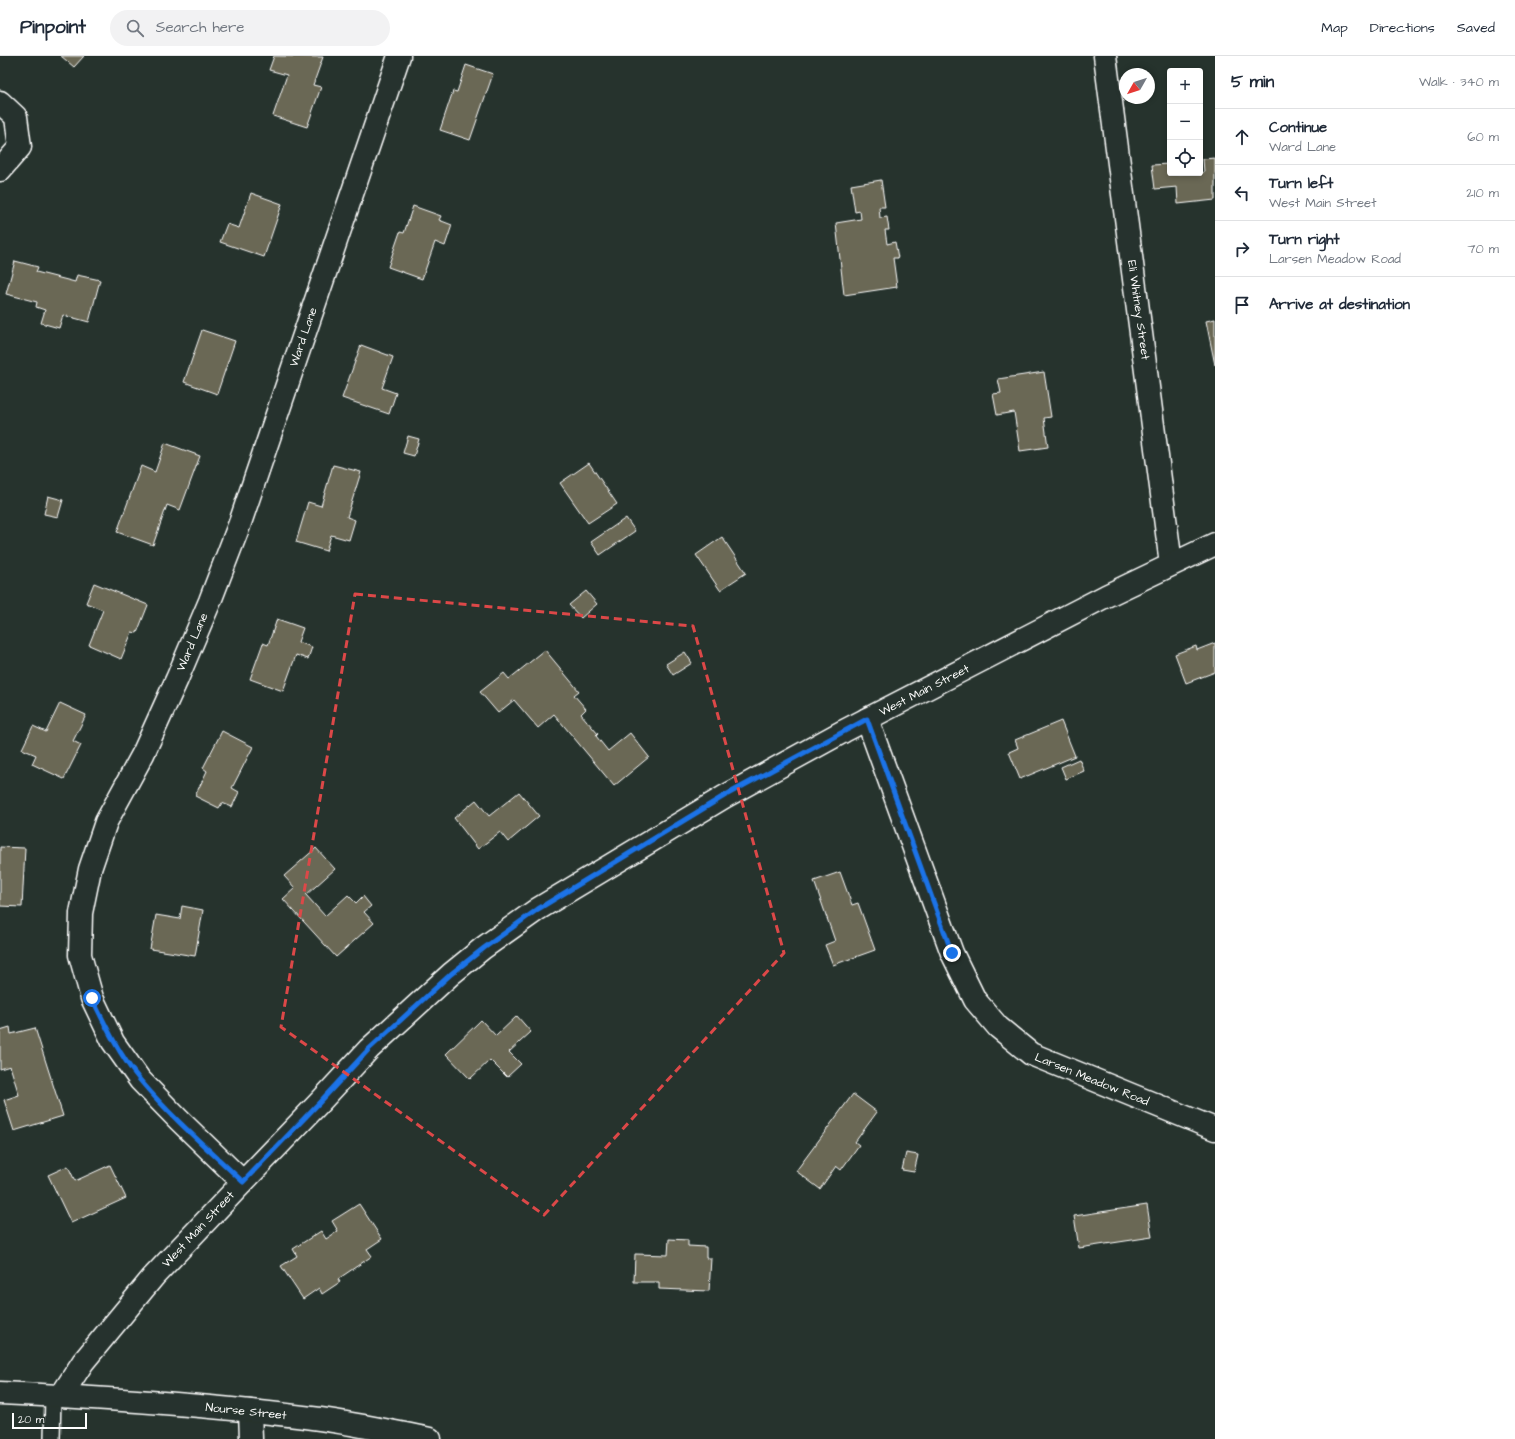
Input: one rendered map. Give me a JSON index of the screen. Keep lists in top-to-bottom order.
{
  "streets": {
    "street": [
      "Eli Whitney Street",
      "Ward Lane",
      "West Main Street",
      "Larsen Meadow Road",
      "Nourse Street"
    ]
  },
  "crossings": [
    ["Eli Whitney Street", "West Main Street"],
    ["Ward Lane", "West Main Street"],
    ["West Main Street", "Larsen Meadow Road"],
    ["West Main Street", "Nourse Street"]
  ],
  "scale_bar": "20 m",
  "north": "bottom left",
  "page": {
    "header": "Pinpoint",
    "search": "Search here",
    "nav": ["Map", "Directions", "Saved"],
    "heading": ["5 min", "Walk · 340 m"],
    "map_buttons": ["+", "−"],
    "list": [
      ["Continue", "Ward Lane", "60 m"],
      ["Turn left", "West Main Street", "210 m"],
      ["Turn right", "Larsen Meadow Road", "70 m"],
      "Arrive at destination"
    ],
    "scale": "20 m"
  }
}
